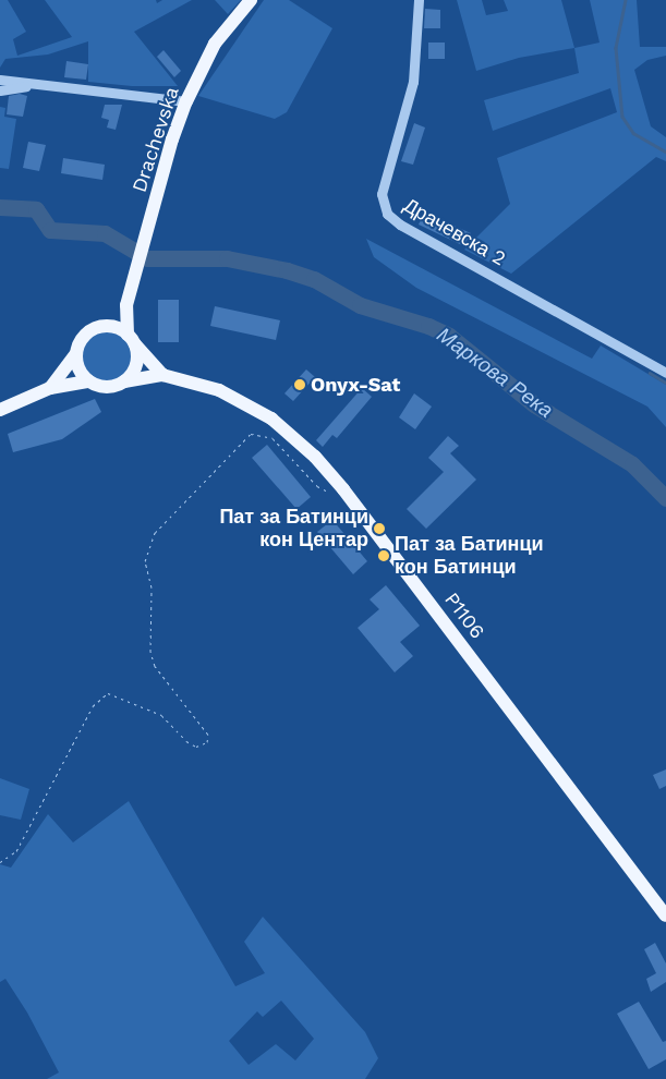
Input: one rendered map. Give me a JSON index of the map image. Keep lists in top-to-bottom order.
{
  "streets": {
    "main road": ["Drachevska", "P1106"],
    "street": ["Драчевска 2"]
  },
  "water": ["Маркова Река"],
  "places": ["Onyx-Sat", "Пат за Батинци кон Центар", "Пат за Батинци кон Батинци"]
}
